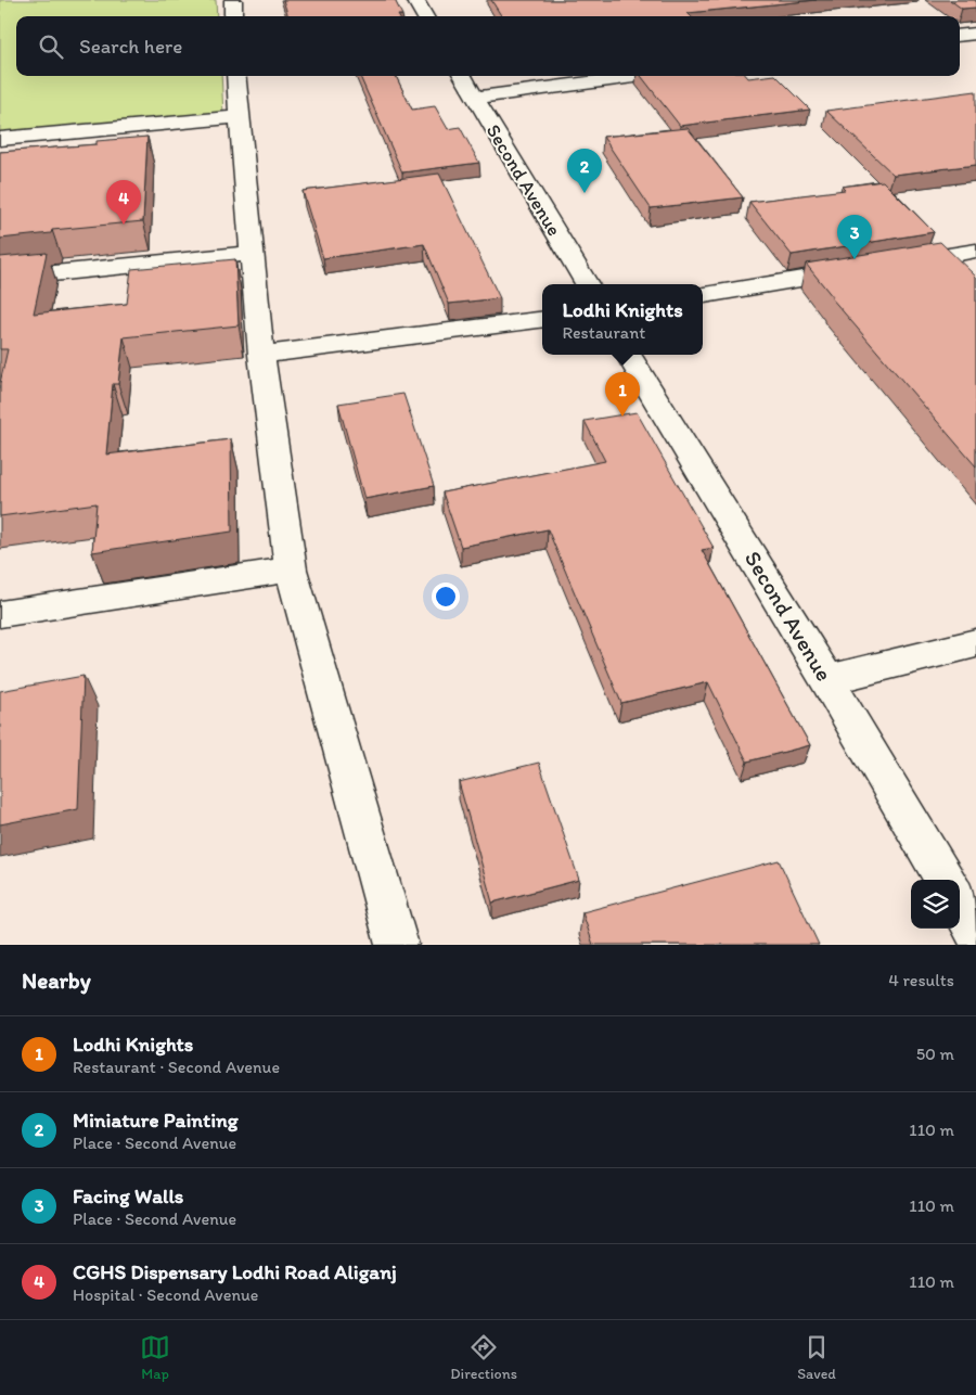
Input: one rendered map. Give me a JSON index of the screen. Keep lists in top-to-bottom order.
{
  "streets": {
    "street": ["Second Avenue"]
  },
  "page": {
    "search": "Search here",
    "pins": [
      "2",
      "4",
      "3",
      "1"
    ],
    "popup": ["Lodhi Knights", "Restaurant"],
    "heading": ["Nearby", "4 results"],
    "list": [
      {
        "mark": "1",
        "name": "Lodhi Knights",
        "note": "Restaurant · Second Avenue",
        "value": "50 m"
      },
      {
        "mark": "2",
        "name": "Miniature Painting",
        "note": "Place · Second Avenue",
        "value": "110 m"
      },
      {
        "mark": "3",
        "name": "Facing Walls",
        "note": "Place · Second Avenue",
        "value": "110 m"
      },
      {
        "mark": "4",
        "name": "CGHS Dispensary Lodhi Road Aliganj",
        "note": "Hospital · Second Avenue",
        "value": "110 m"
      }
    ],
    "nav": ["Map", "Directions", "Saved"]
  }
}
